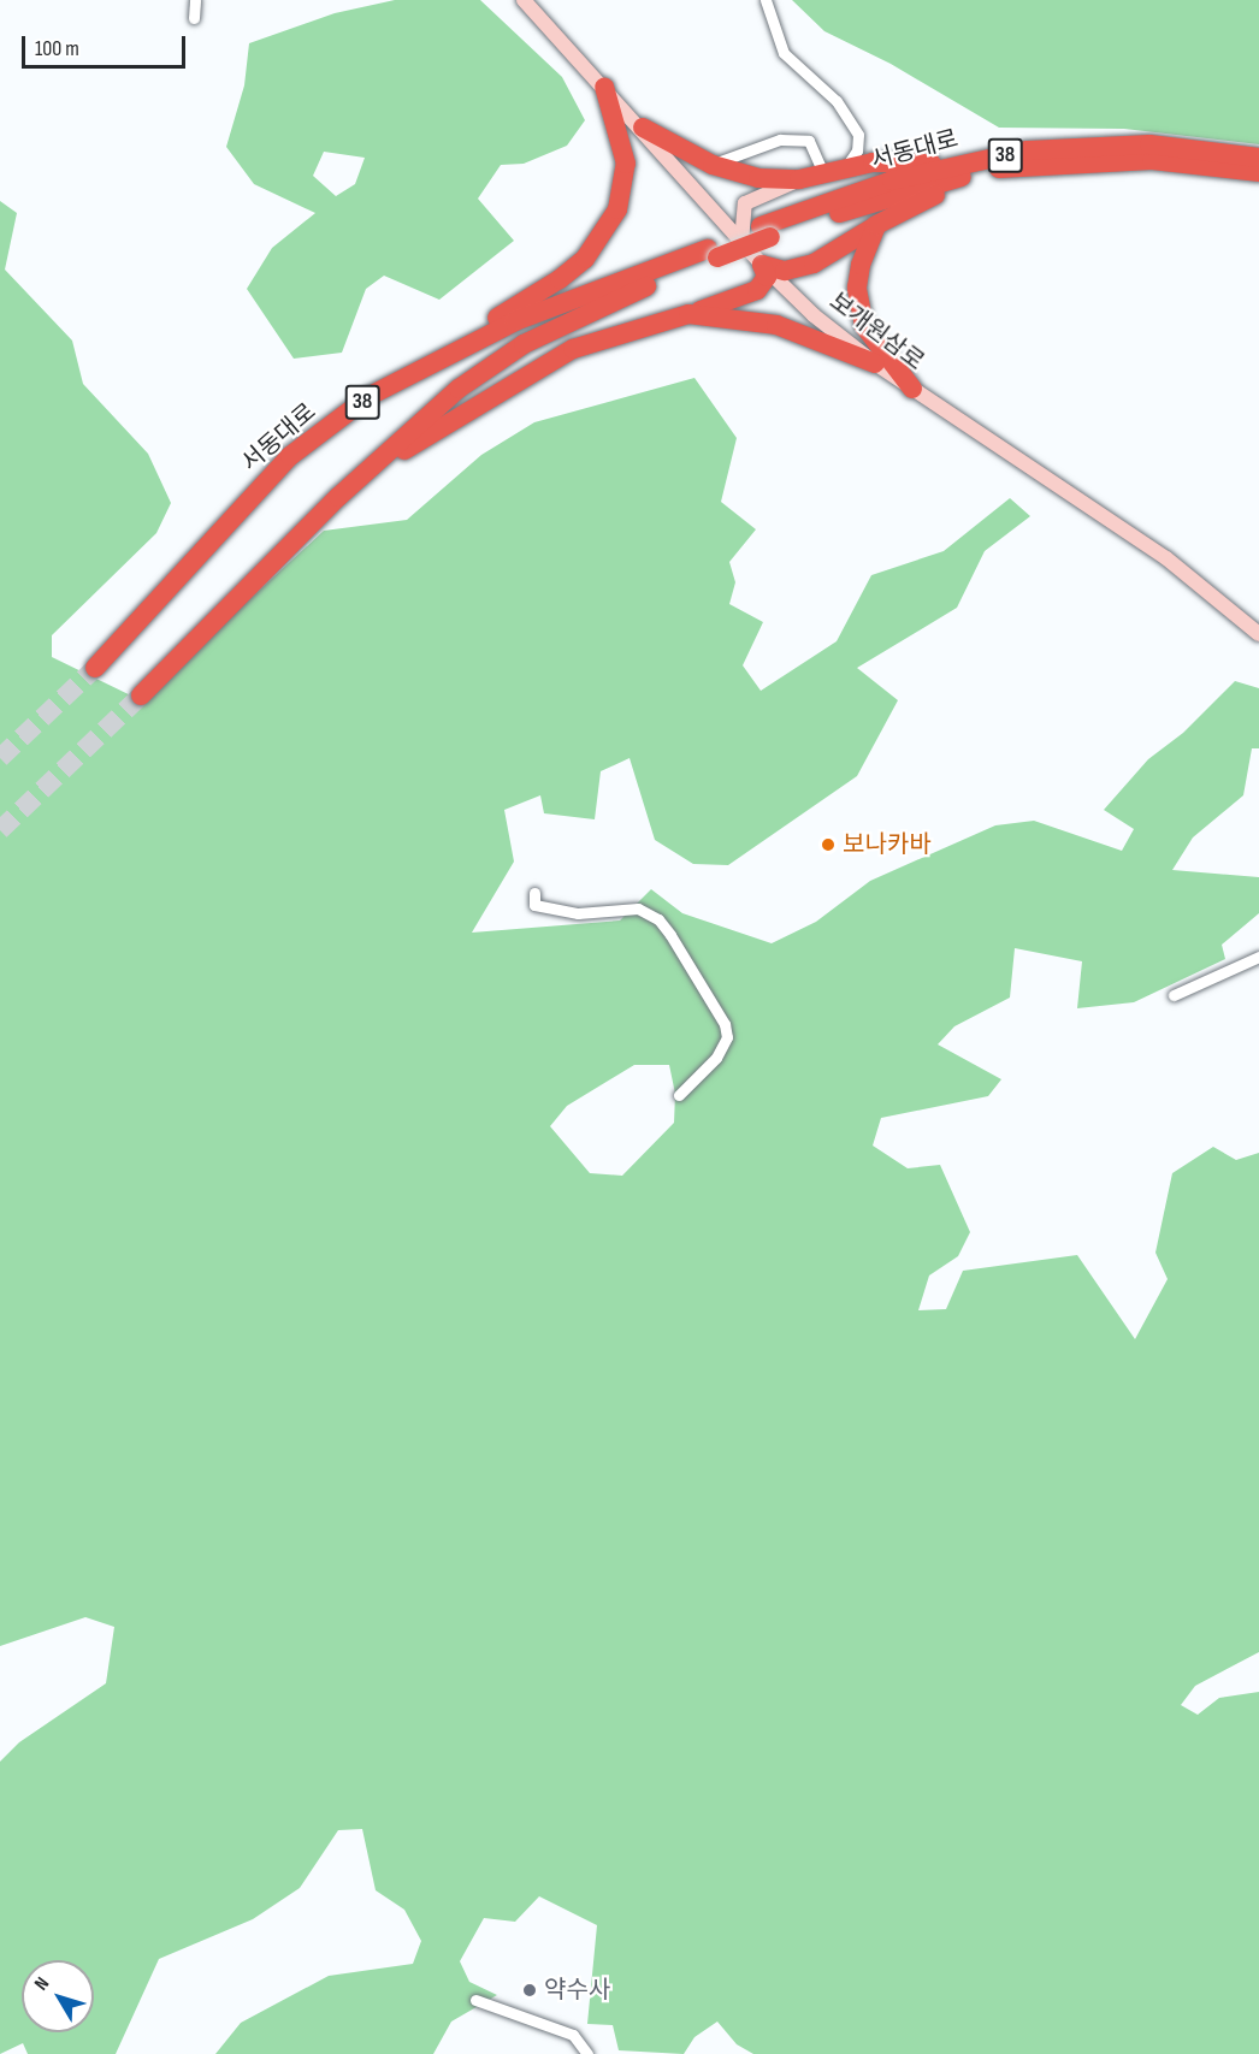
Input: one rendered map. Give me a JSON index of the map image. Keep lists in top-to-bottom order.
{
  "streets": {
    "highway": ["서동대로", "38"],
    "main road": ["보개원삼로"]
  },
  "crossings": [
    ["서동대로", "38"]
  ],
  "places": ["보나카바", "약수사"],
  "scale_bar": "100 m",
  "north": "top left"
}
